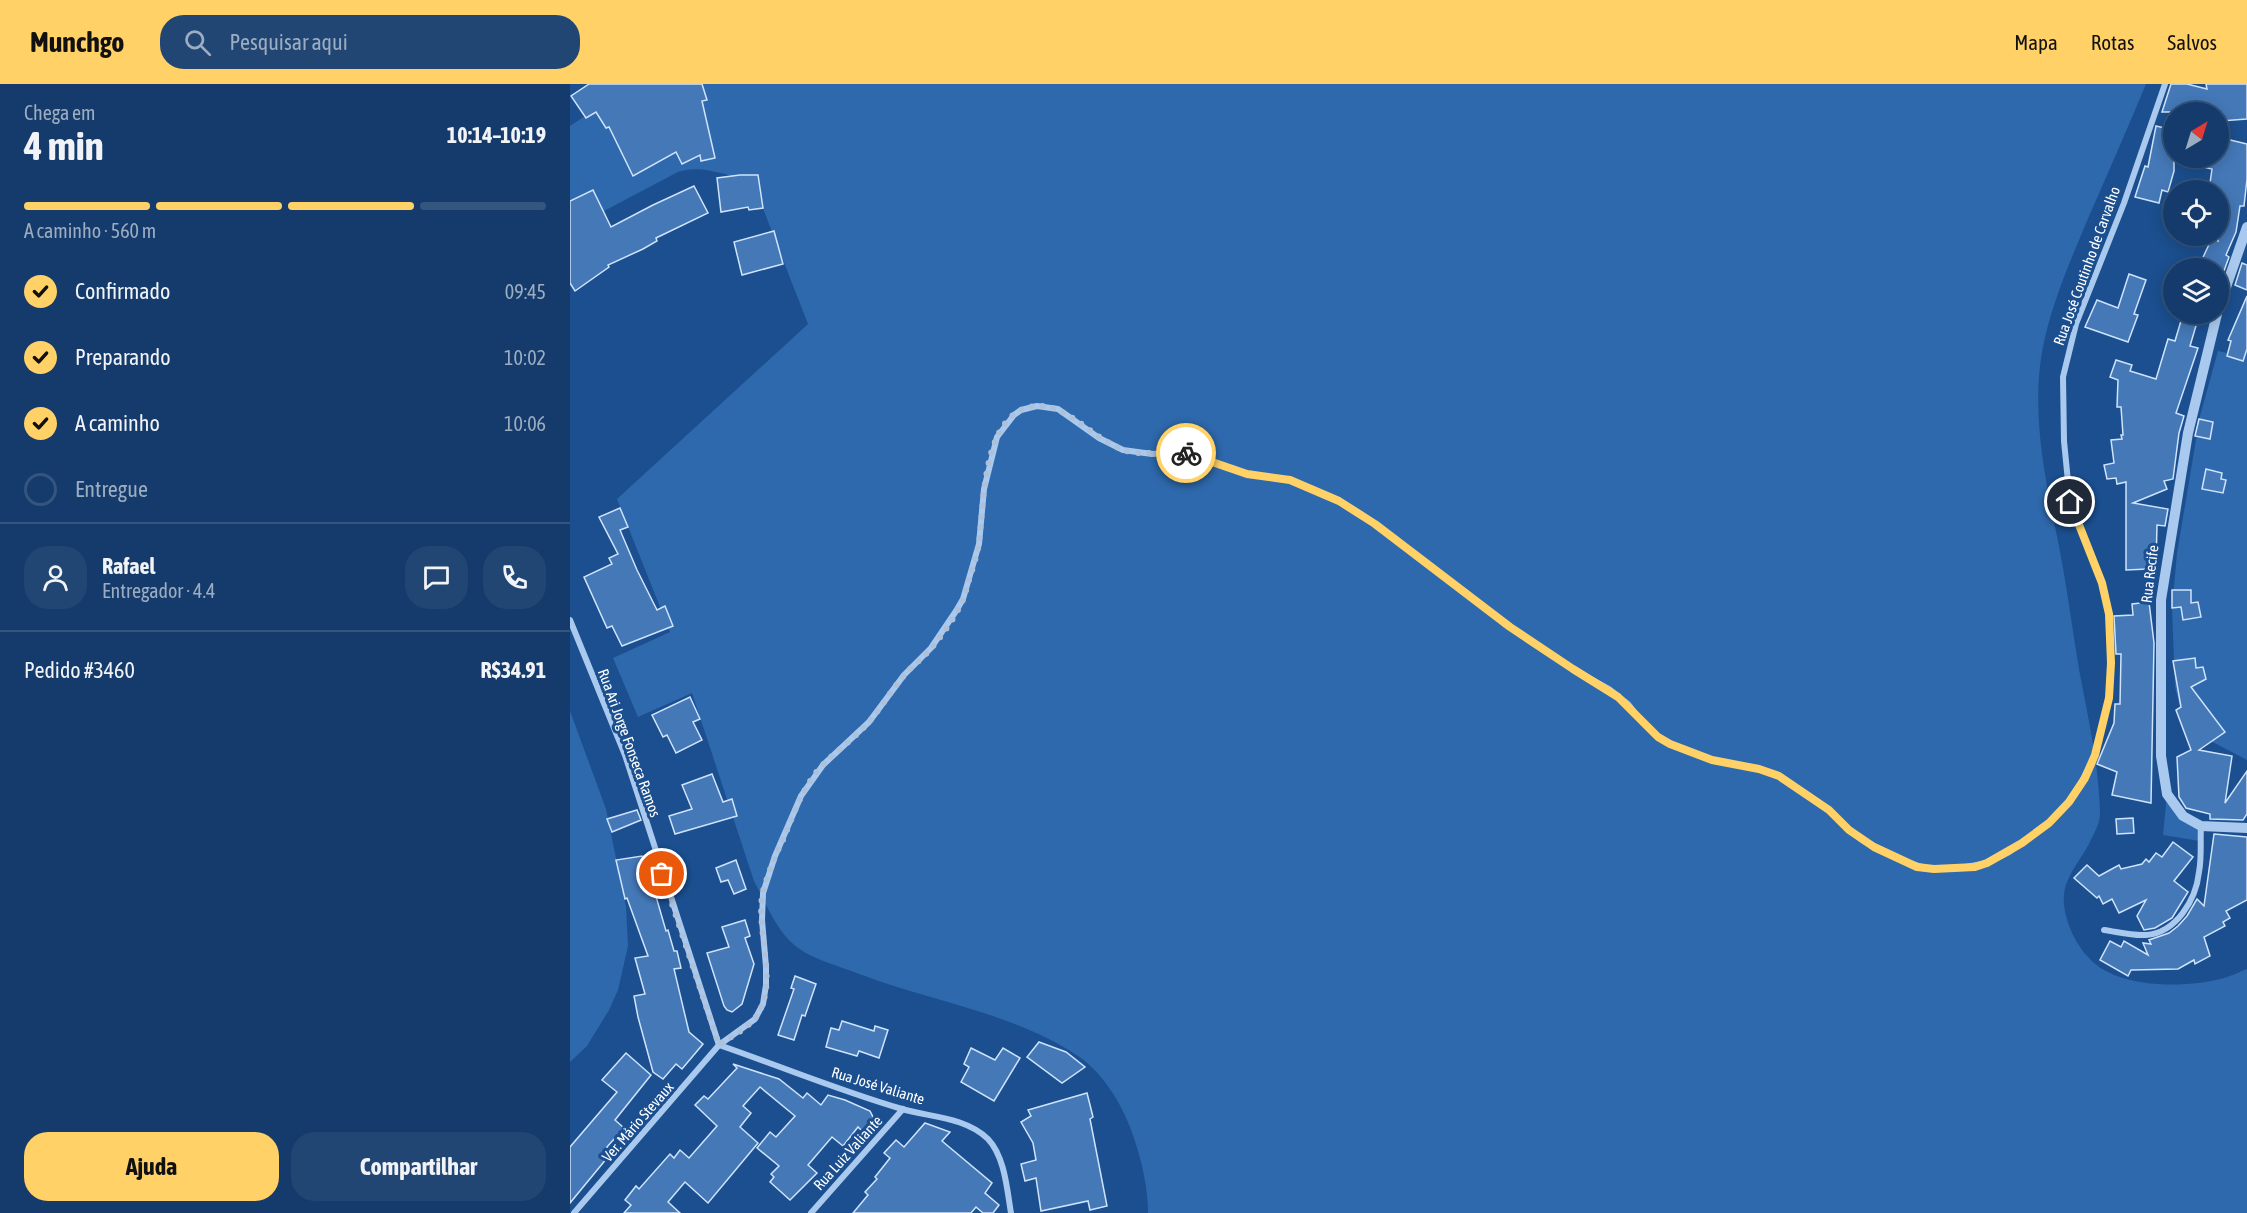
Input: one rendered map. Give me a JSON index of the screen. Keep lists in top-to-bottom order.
{
  "streets": {
    "street": [
      "Rua José Coutinho de Carvalho",
      "Rua Recife",
      "Rua Ari Jorge Fonseca Ramos",
      "Rua José Valiante",
      "Ver. Mário Stevaux",
      "Rua Luiz Valiante"
    ]
  },
  "crossings": [
    ["Rua José Coutinho de Carvalho", "Rua Ari Jorge Fonseca Ramos"],
    ["Rua José Coutinho de Carvalho", "Rua José Valiante"],
    ["Rua José Coutinho de Carvalho", "Ver. Mário Stevaux"],
    ["Rua Ari Jorge Fonseca Ramos", "Rua José Valiante"],
    ["Rua Ari Jorge Fonseca Ramos", "Ver. Mário Stevaux"],
    ["Rua José Valiante", "Ver. Mário Stevaux"],
    ["Rua José Valiante", "Rua Luiz Valiante"]
  ],
  "north": "top right",
  "page": {
    "header": "Munchgo",
    "search": "Pesquisar aqui",
    "nav": ["Mapa", "Rotas", "Salvos"],
    "heading": ["4 min", "Chega em", "10:14–10:19"],
    "panel": [
      "Rafael",
      "Entregador · 4.4",
      "Pedido #3460",
      "R$34.91"
    ],
    "bar": "A caminho · 560 m",
    "list": [
      ["Confirmado", "09:45"],
      ["Preparando", "10:02"],
      ["A caminho", "10:06"],
      "Entregue"
    ],
    "buttons": ["Ajuda", "Compartilhar"]
  }
}
